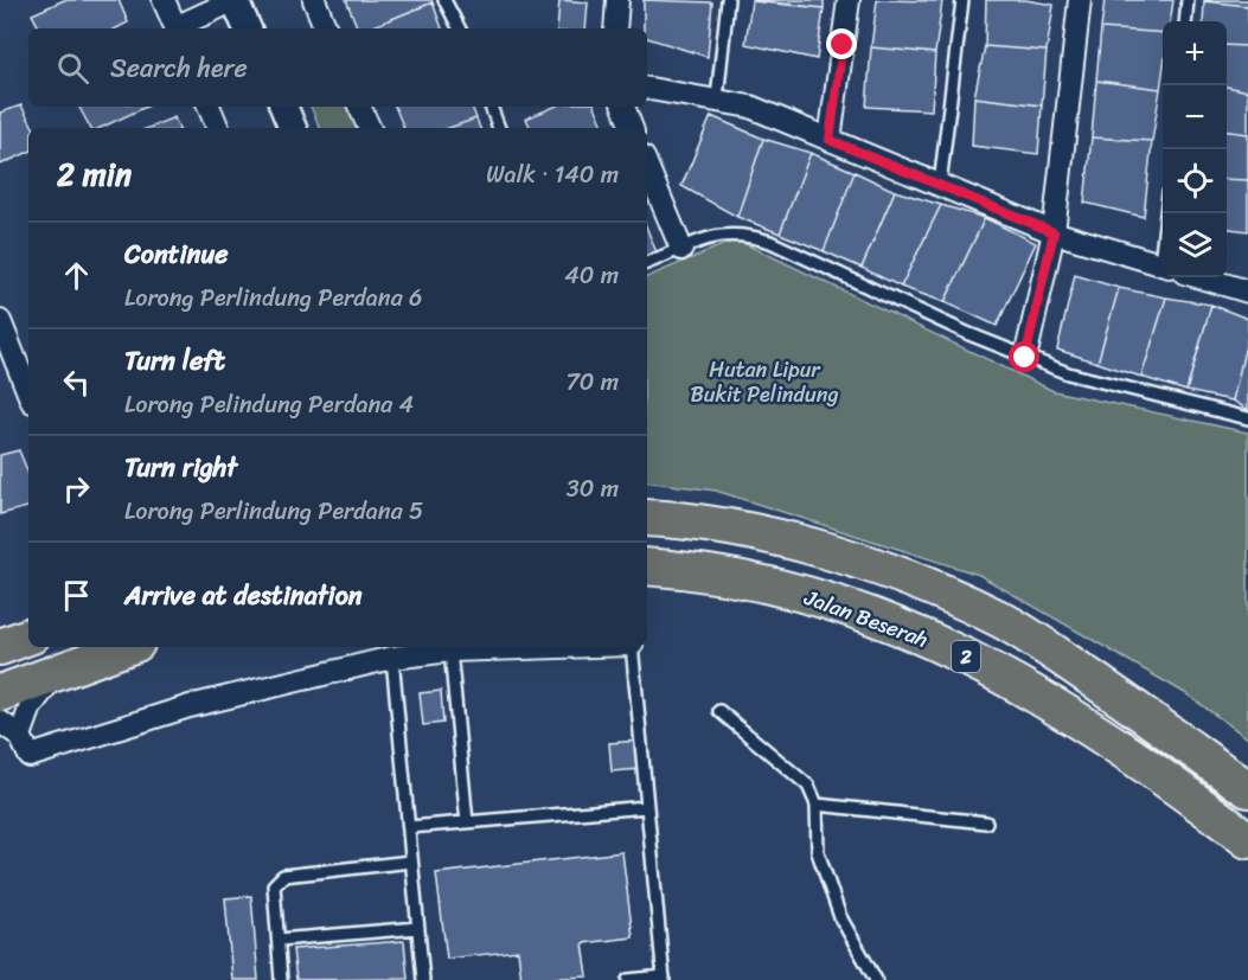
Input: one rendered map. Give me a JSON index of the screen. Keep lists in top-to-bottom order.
{
  "streets": {
    "highway": ["Jalan Beserah", "2"]
  },
  "parks": ["Hutan Lipur Bukit Pelindung"],
  "page": {
    "map_buttons": ["+", "−"],
    "search": "Search here",
    "heading": ["2 min", "Walk · 140 m"],
    "list": [
      ["Continue", "Lorong Perlindung Perdana 6", "40 m"],
      ["Turn left", "Lorong Pelindung Perdana 4", "70 m"],
      ["Turn right", "Lorong Perlindung Perdana 5", "30 m"],
      "Arrive at destination"
    ]
  }
}
